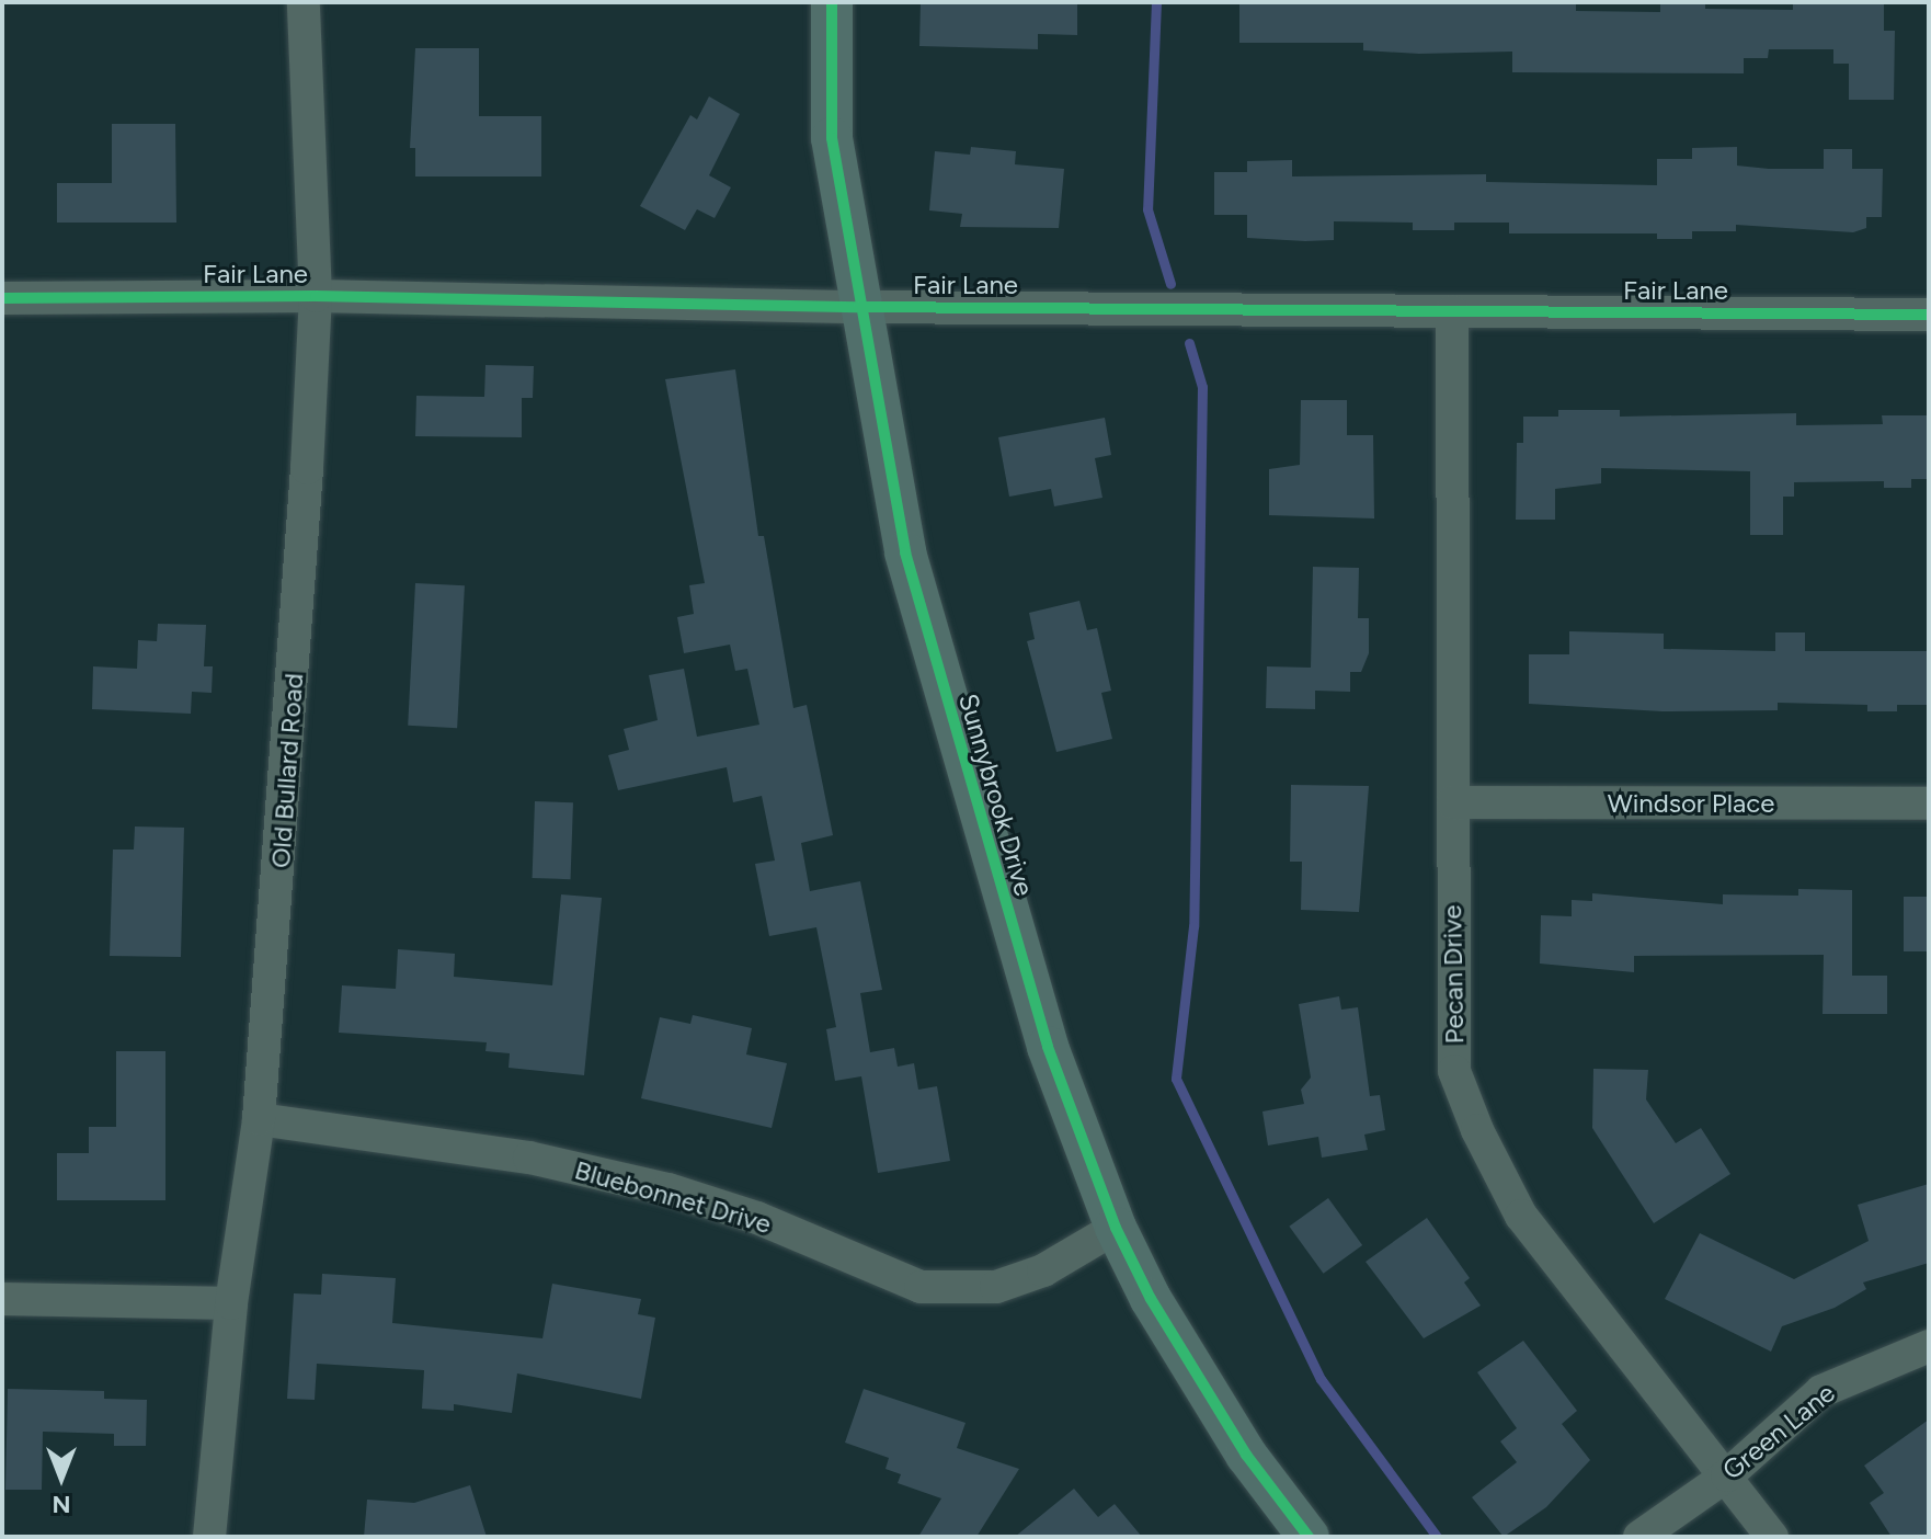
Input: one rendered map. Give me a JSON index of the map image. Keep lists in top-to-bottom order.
{
  "streets": {
    "main road": ["Sunnybrook Drive"],
    "street": [
      "Fair Lane",
      "Old Bullard Road",
      "Windsor Place",
      "Pecan Drive",
      "Bluebonnet Drive",
      "Green Lane"
    ]
  },
  "crossings": [
    ["Fair Lane", "Old Bullard Road"],
    ["Fair Lane", "Sunnybrook Drive"],
    ["Fair Lane", "Pecan Drive"],
    ["Old Bullard Road", "Bluebonnet Drive"],
    ["Sunnybrook Drive", "Bluebonnet Drive"],
    ["Windsor Place", "Pecan Drive"],
    ["Pecan Drive", "Green Lane"]
  ],
  "north": "bottom"
}
